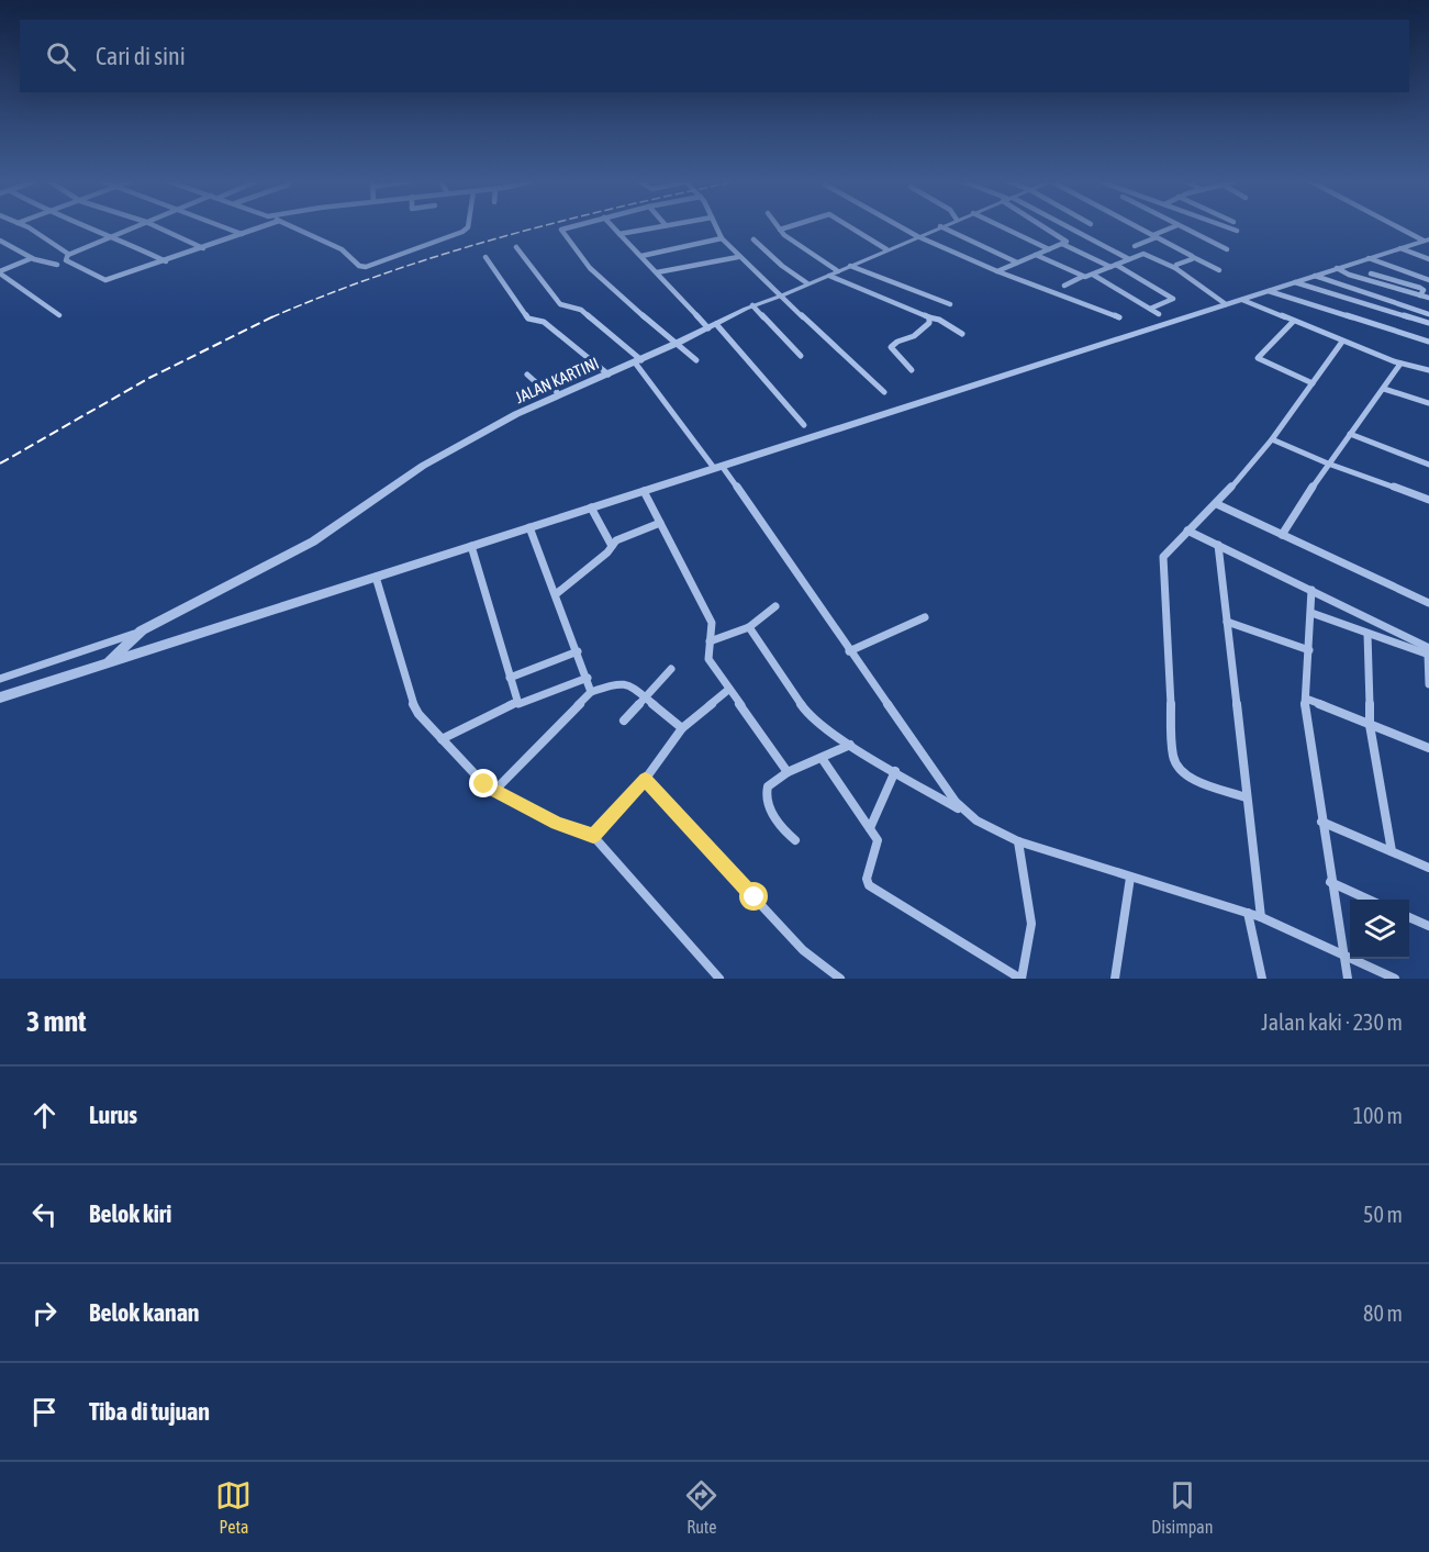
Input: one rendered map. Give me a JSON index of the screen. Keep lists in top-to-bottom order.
{
  "streets": {
    "street": ["JALAN KARTINI"]
  },
  "page": {
    "search": "Cari di sini",
    "heading": ["3 mnt", "Jalan kaki · 230 m"],
    "list": [
      ["Lurus", "100 m"],
      ["Belok kiri", "50 m"],
      ["Belok kanan", "80 m"],
      "Tiba di tujuan"
    ],
    "nav": ["Peta", "Rute", "Disimpan"]
  }
}
